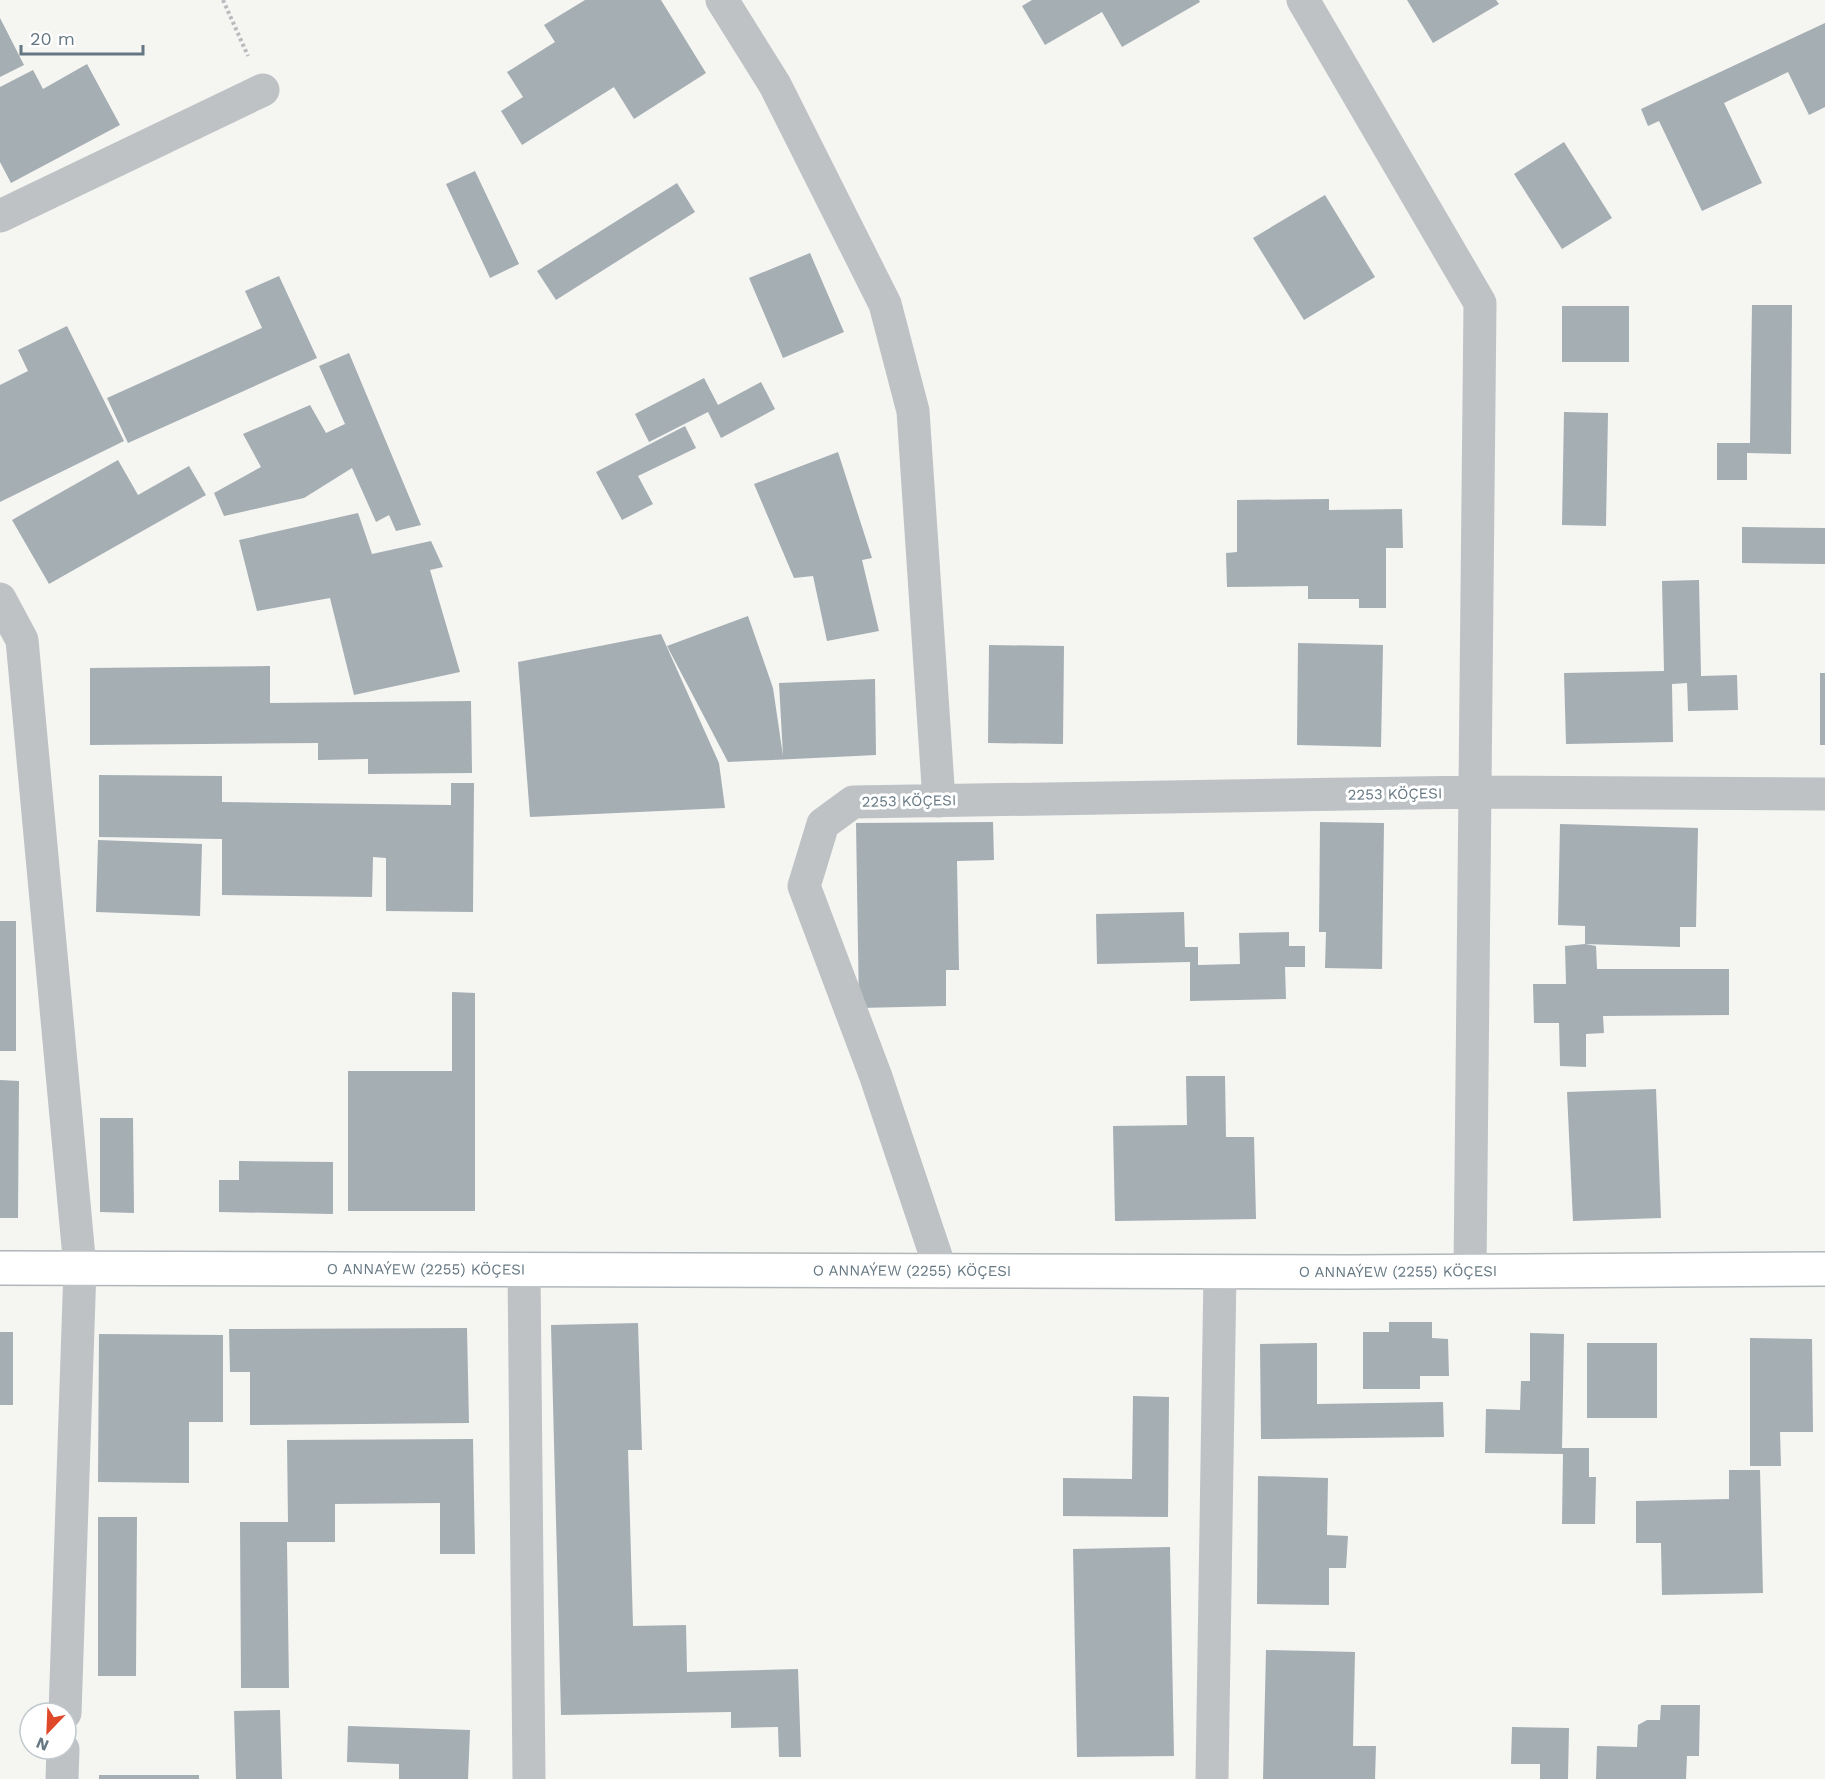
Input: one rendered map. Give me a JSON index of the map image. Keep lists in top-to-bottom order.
{
  "streets": {
    "main road": ["O ANNAÝEW (2255) KÖÇESI"],
    "street": ["2253 KÖÇESI"]
  },
  "crossings": [
    ["2253 KÖÇESI", "O ANNAÝEW (2255) KÖÇESI"]
  ],
  "scale_bar": "20 m",
  "north": "bottom left"
}
